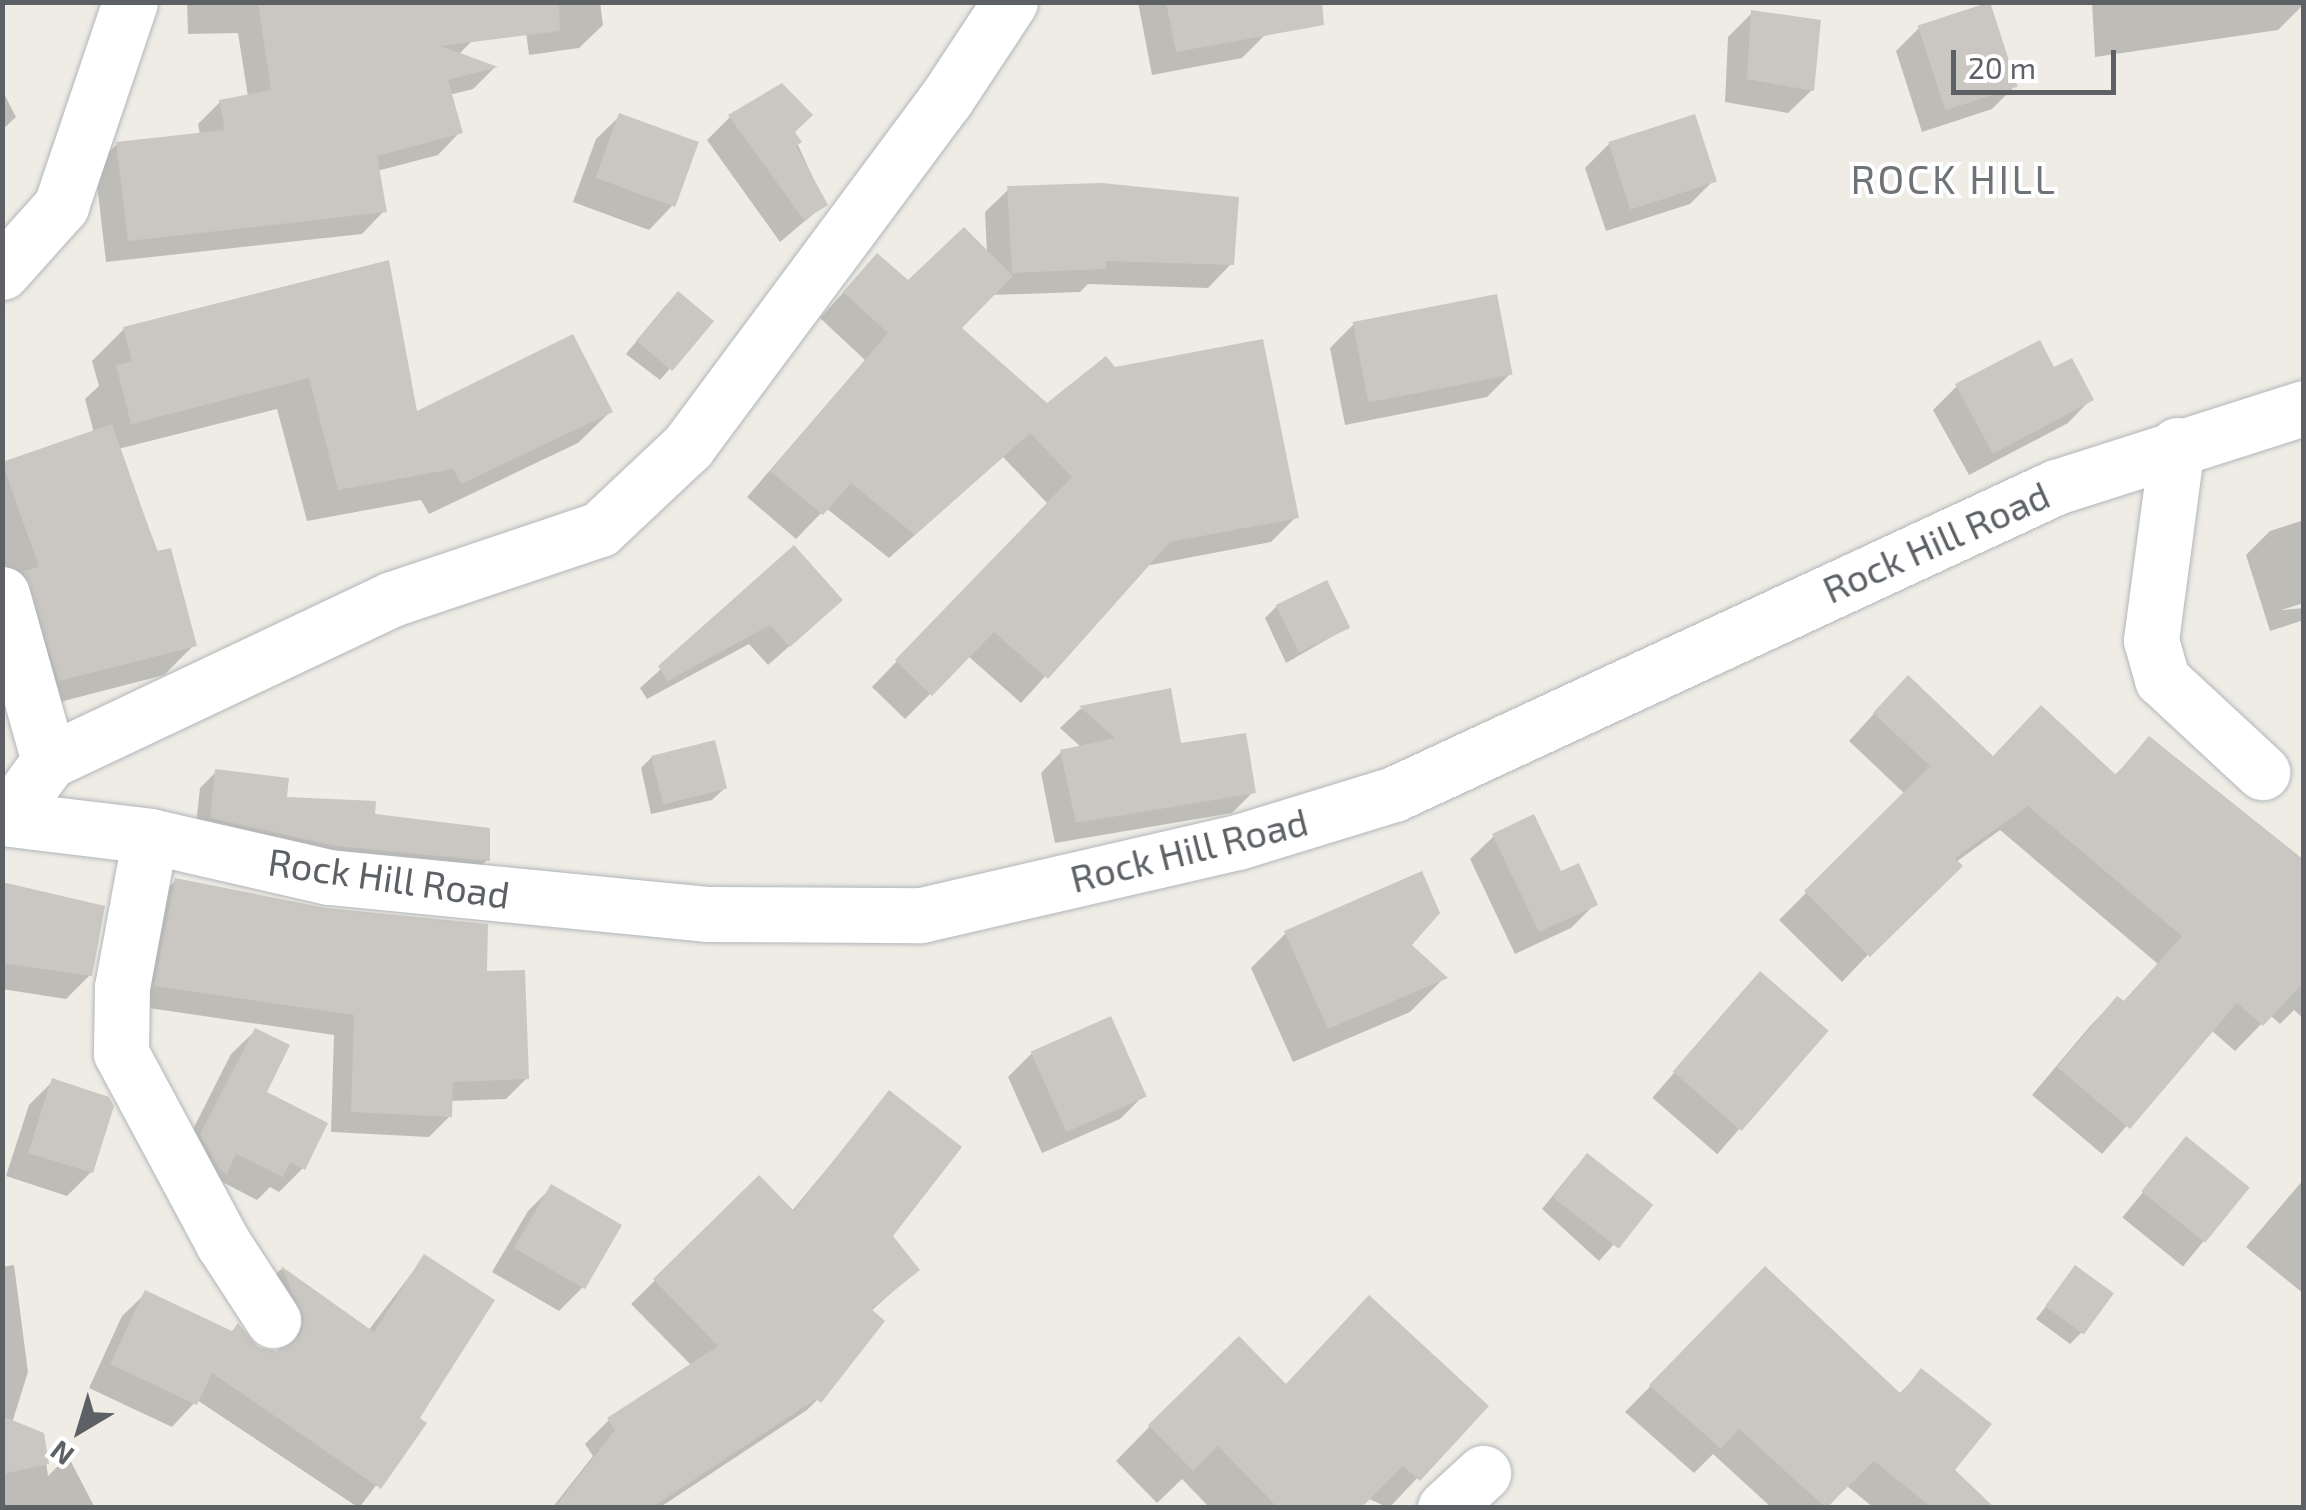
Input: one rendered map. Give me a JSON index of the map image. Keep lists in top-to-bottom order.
{
  "streets": {
    "street": ["Rock Hill Road"]
  },
  "districts": ["ROCK HILL"],
  "scale_bar": "20 m",
  "north": "bottom left"
}
